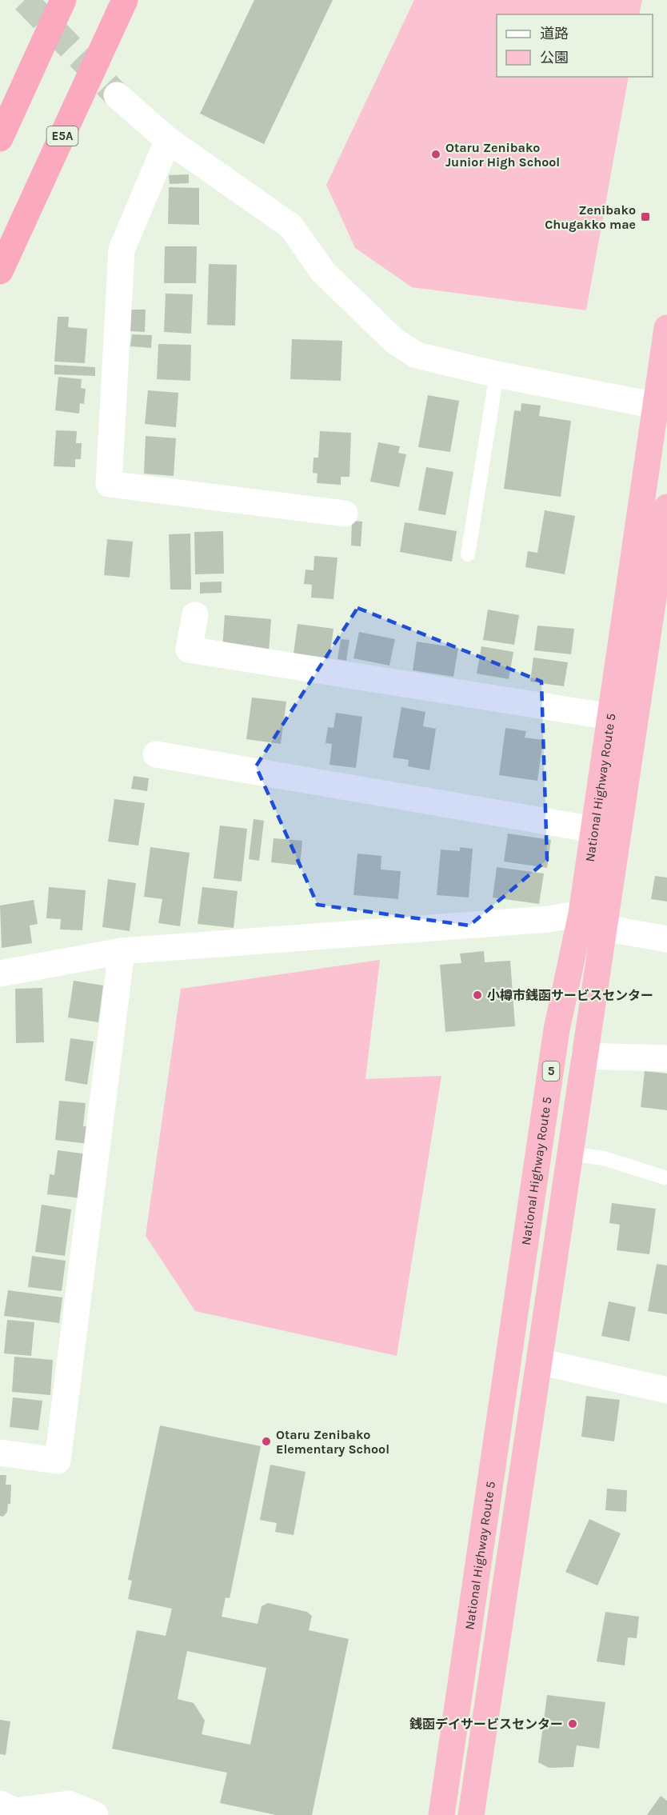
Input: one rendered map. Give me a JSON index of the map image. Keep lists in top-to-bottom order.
{
  "streets": {
    "highway": ["E5A", "National Highway Route 5", "5"]
  },
  "places": {
    "other": [
      "Otaru Zenibako Junior High School",
      "小樽市銭函サービスセンター",
      "Otaru Zenibako Elementary School",
      "銭函デイサービスセンター"
    ],
    "transit": ["Zenibako Chugakko mae"]
  },
  "legend": ["道路", "公園"]
}
